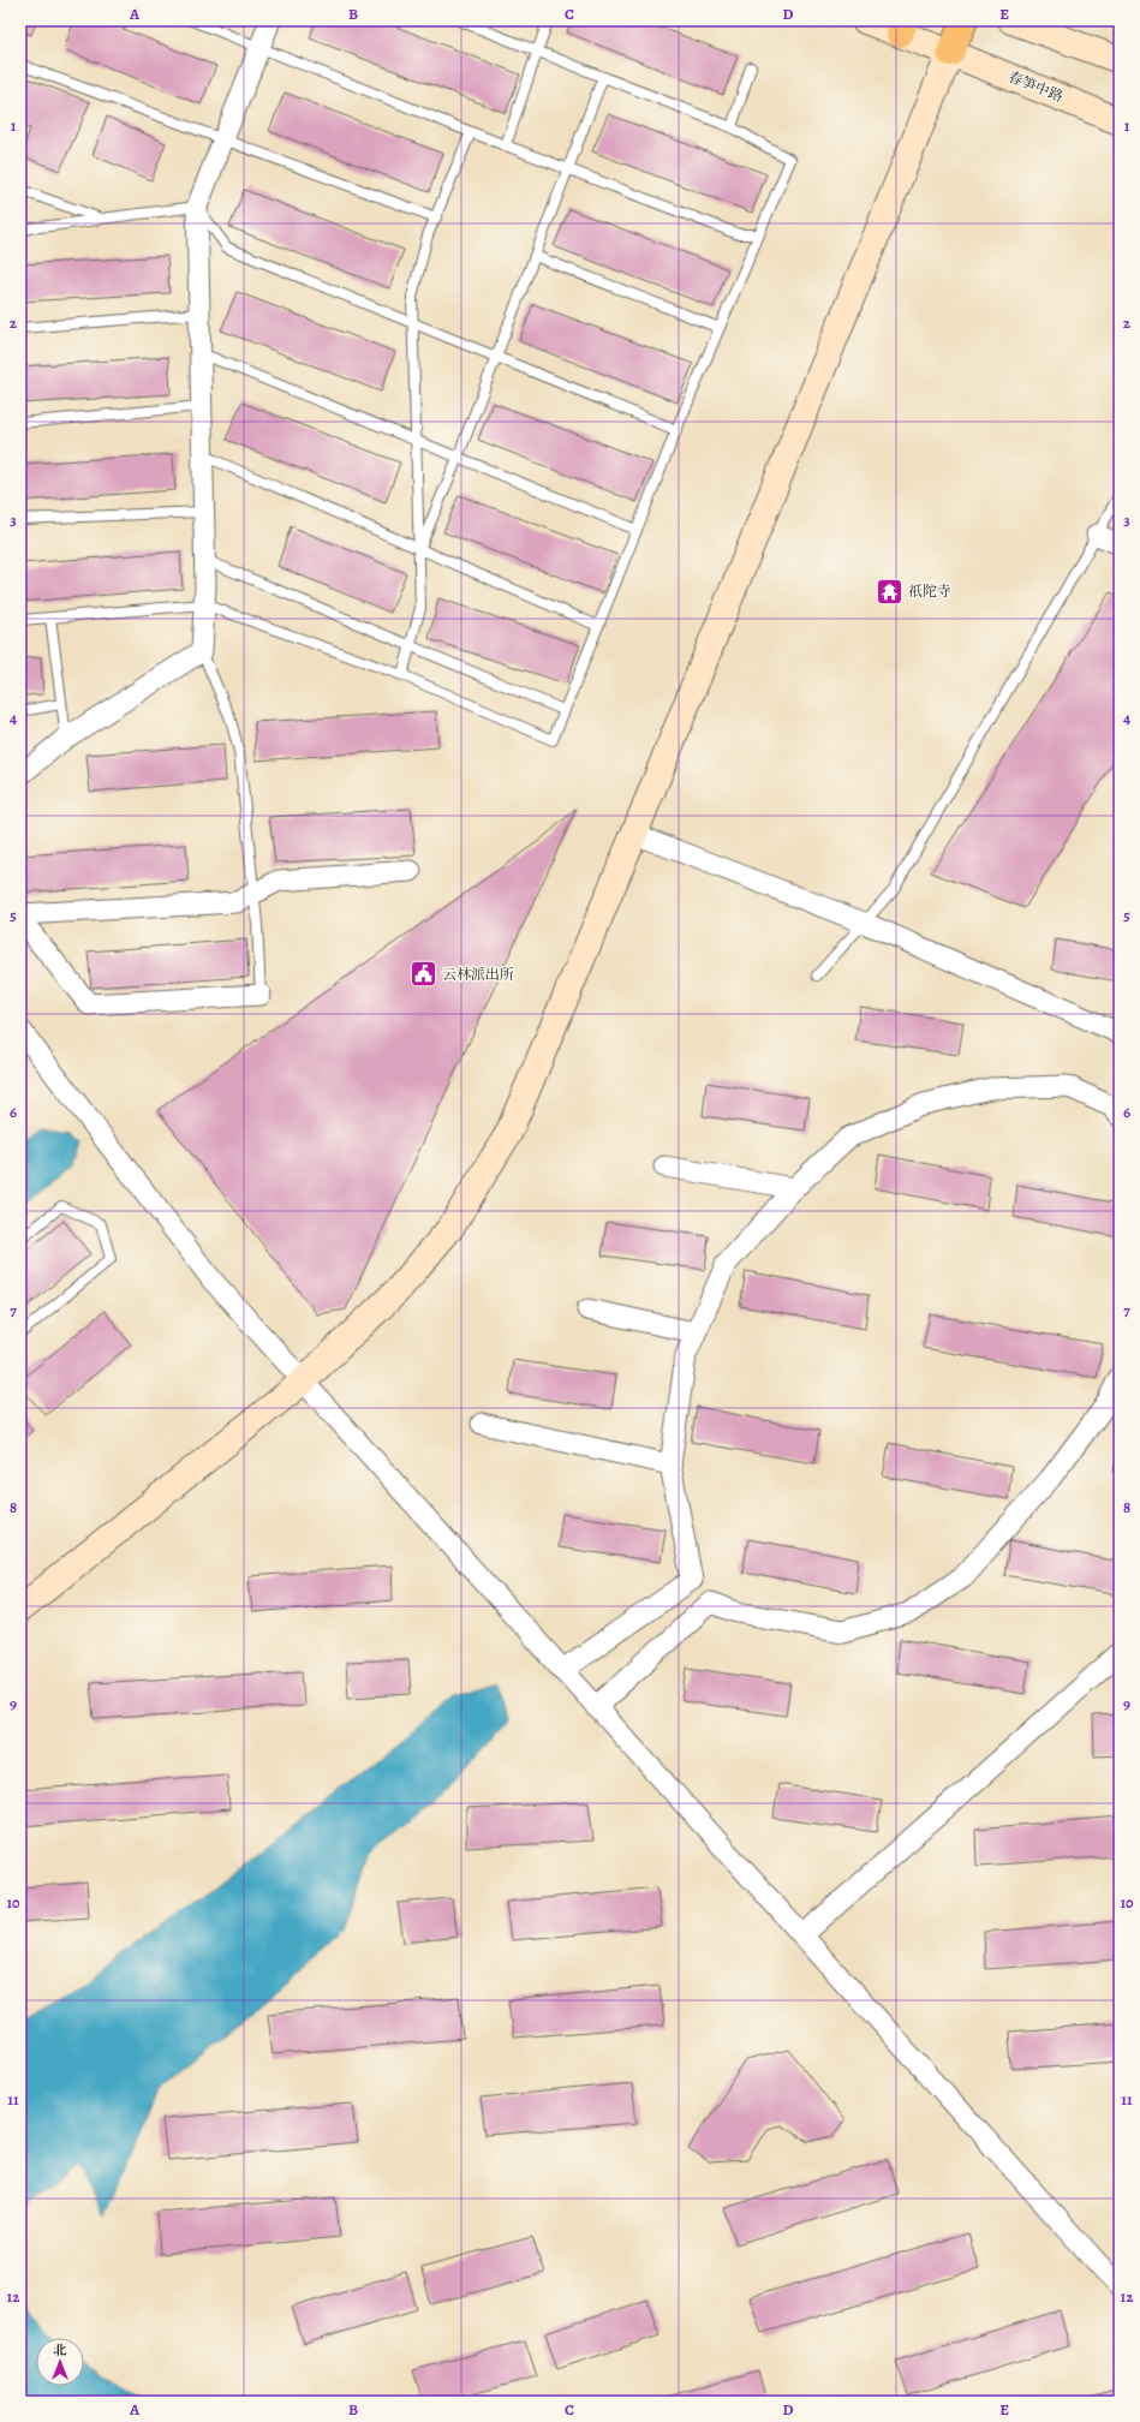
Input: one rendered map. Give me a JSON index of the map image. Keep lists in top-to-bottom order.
{
  "streets": {
    "street": ["春笋中路"]
  },
  "places": {
    "temple": ["祇陀寺"],
    "public building": ["云林派出所"]
  },
  "north": "top",
  "grid": {
    "columns": [
      "A",
      "B",
      "C",
      "D",
      "E"
    ],
    "rows": [
      "1",
      "2",
      "3",
      "4",
      "5",
      "6",
      "7",
      "8",
      "9",
      "10",
      "11",
      "12"
    ]
  }
}
